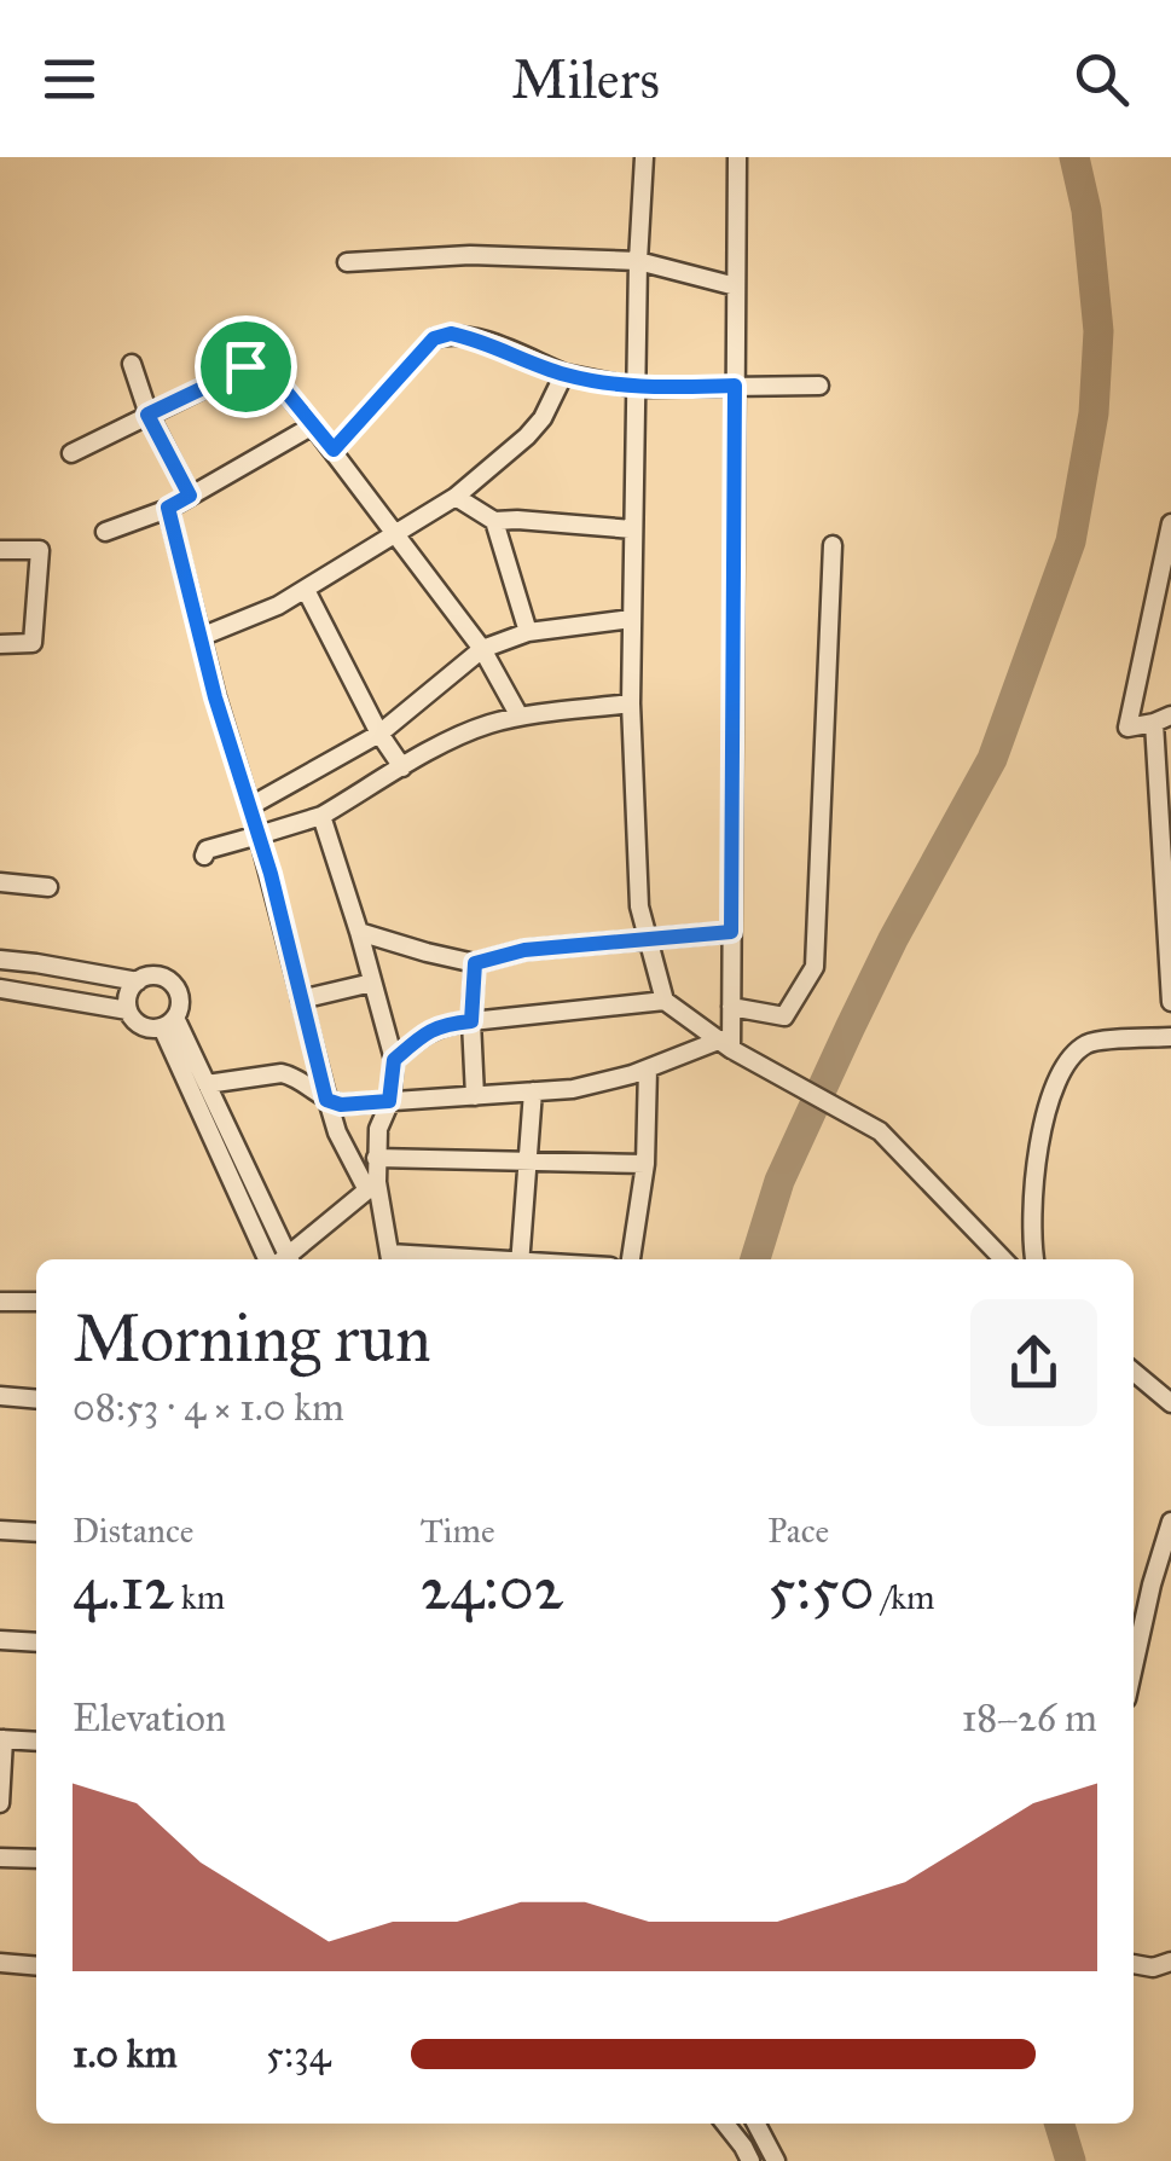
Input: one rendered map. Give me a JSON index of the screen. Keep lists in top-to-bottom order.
{
  "page": {
    "header": "Milers",
    "heading": ["Morning run", "08:53 · 4 × 1.0 km"],
    "stats": [
      ["Distance", "4.12 km"],
      ["Time", "24:02"],
      ["Pace", "5:50 /km"]
    ],
    "chart": ["Elevation", "18–26 m"],
    "list": [
      {
        "name": "1.0 km",
        "note": "5:34"
      }
    ]
  }
}
